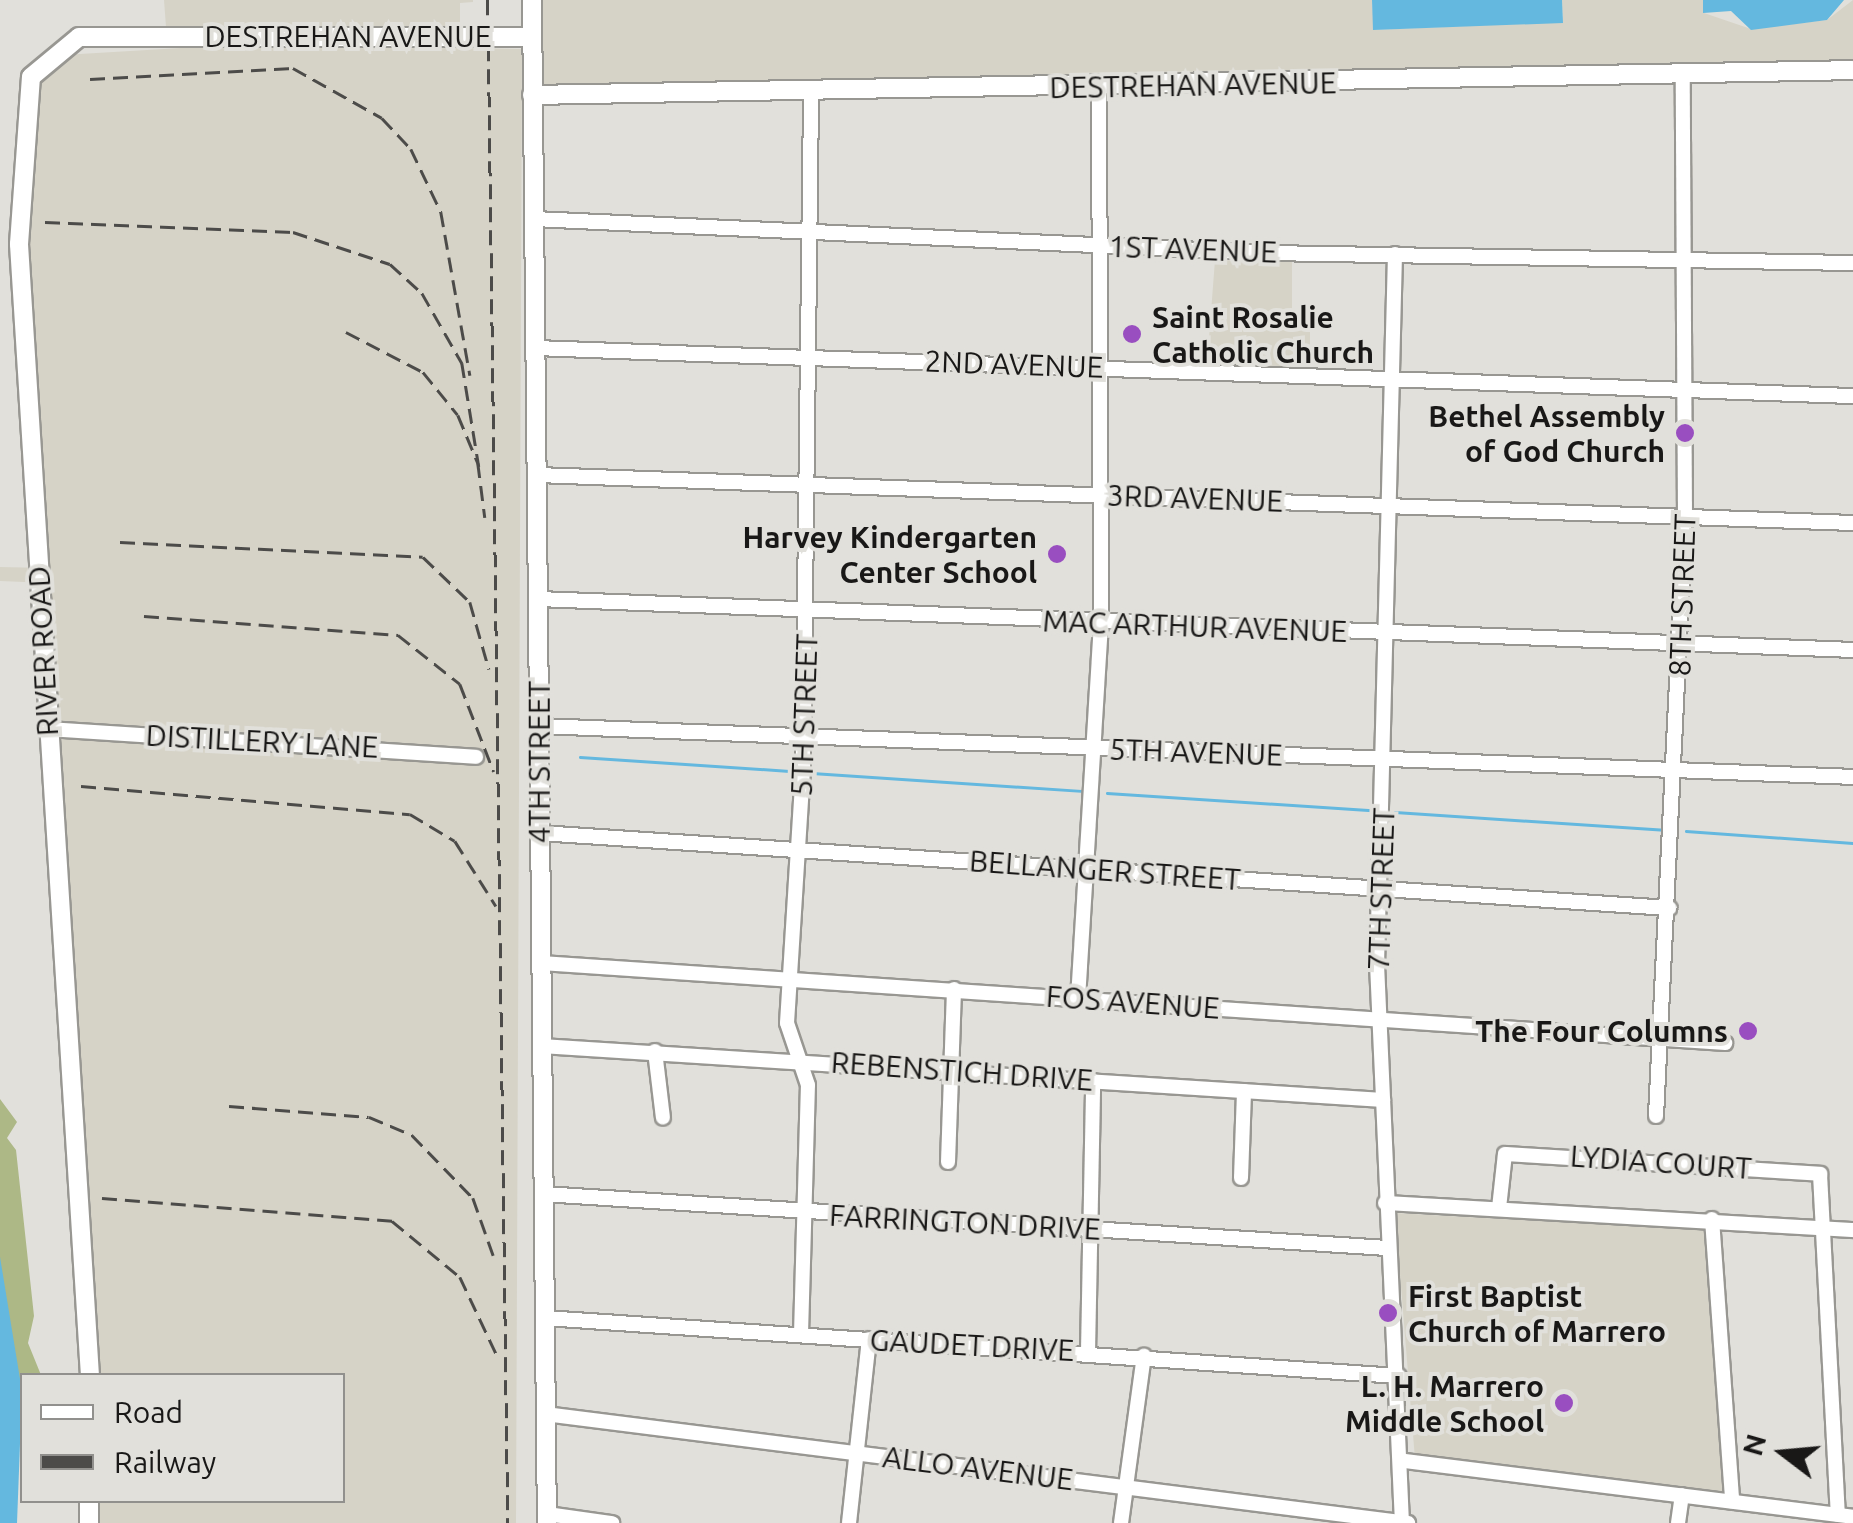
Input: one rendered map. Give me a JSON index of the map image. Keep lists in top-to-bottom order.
{
  "streets": {
    "main road": ["DESTREHAN AVENUE", "RIVER ROAD", "4TH STREET"],
    "street": [
      "1ST AVENUE",
      "2ND AVENUE",
      "3RD AVENUE",
      "8TH STREET",
      "MAC ARTHUR AVENUE",
      "5TH STREET",
      "DISTILLERY LANE",
      "5TH AVENUE",
      "BELLANGER STREET",
      "7TH STREET",
      "FOS AVENUE",
      "REBENSTICH DRIVE",
      "LYDIA COURT",
      "FARRINGTON DRIVE",
      "GAUDET DRIVE",
      "ALLO AVENUE"
    ]
  },
  "crossings": [
    ["DESTREHAN AVENUE", "8TH STREET"],
    ["DESTREHAN AVENUE", "RIVER ROAD"],
    ["DESTREHAN AVENUE", "5TH STREET"],
    ["DESTREHAN AVENUE", "4TH STREET"],
    ["1ST AVENUE", "8TH STREET"],
    ["1ST AVENUE", "5TH STREET"],
    ["1ST AVENUE", "4TH STREET"],
    ["1ST AVENUE", "7TH STREET"],
    ["2ND AVENUE", "8TH STREET"],
    ["2ND AVENUE", "5TH STREET"],
    ["2ND AVENUE", "4TH STREET"],
    ["2ND AVENUE", "7TH STREET"],
    ["3RD AVENUE", "8TH STREET"],
    ["3RD AVENUE", "5TH STREET"],
    ["3RD AVENUE", "4TH STREET"],
    ["3RD AVENUE", "7TH STREET"],
    ["8TH STREET", "MAC ARTHUR AVENUE"],
    ["8TH STREET", "5TH AVENUE"],
    ["8TH STREET", "BELLANGER STREET"],
    ["8TH STREET", "FOS AVENUE"],
    ["MAC ARTHUR AVENUE", "5TH STREET"],
    ["MAC ARTHUR AVENUE", "4TH STREET"],
    ["MAC ARTHUR AVENUE", "7TH STREET"],
    ["RIVER ROAD", "DISTILLERY LANE"],
    ["5TH STREET", "5TH AVENUE"],
    ["5TH STREET", "BELLANGER STREET"],
    ["5TH STREET", "FOS AVENUE"],
    ["5TH STREET", "REBENSTICH DRIVE"],
    ["5TH STREET", "FARRINGTON DRIVE"],
    ["5TH STREET", "GAUDET DRIVE"],
    ["5TH AVENUE", "4TH STREET"],
    ["5TH AVENUE", "7TH STREET"],
    ["4TH STREET", "BELLANGER STREET"],
    ["4TH STREET", "FOS AVENUE"],
    ["4TH STREET", "REBENSTICH DRIVE"],
    ["4TH STREET", "FARRINGTON DRIVE"],
    ["4TH STREET", "GAUDET DRIVE"],
    ["4TH STREET", "ALLO AVENUE"],
    ["BELLANGER STREET", "7TH STREET"],
    ["7TH STREET", "FOS AVENUE"],
    ["7TH STREET", "REBENSTICH DRIVE"],
    ["7TH STREET", "FARRINGTON DRIVE"],
    ["7TH STREET", "GAUDET DRIVE"],
    ["7TH STREET", "ALLO AVENUE"]
  ],
  "places": [
    "Saint Rosalie Catholic Church",
    "Bethel Assembly of God Church",
    "Harvey Kindergarten Center School",
    "The Four Columns",
    "First Baptist Church of Marrero",
    "L. H. Marrero Middle School"
  ],
  "legend": ["Road", "Railway"],
  "north": "left"
}
